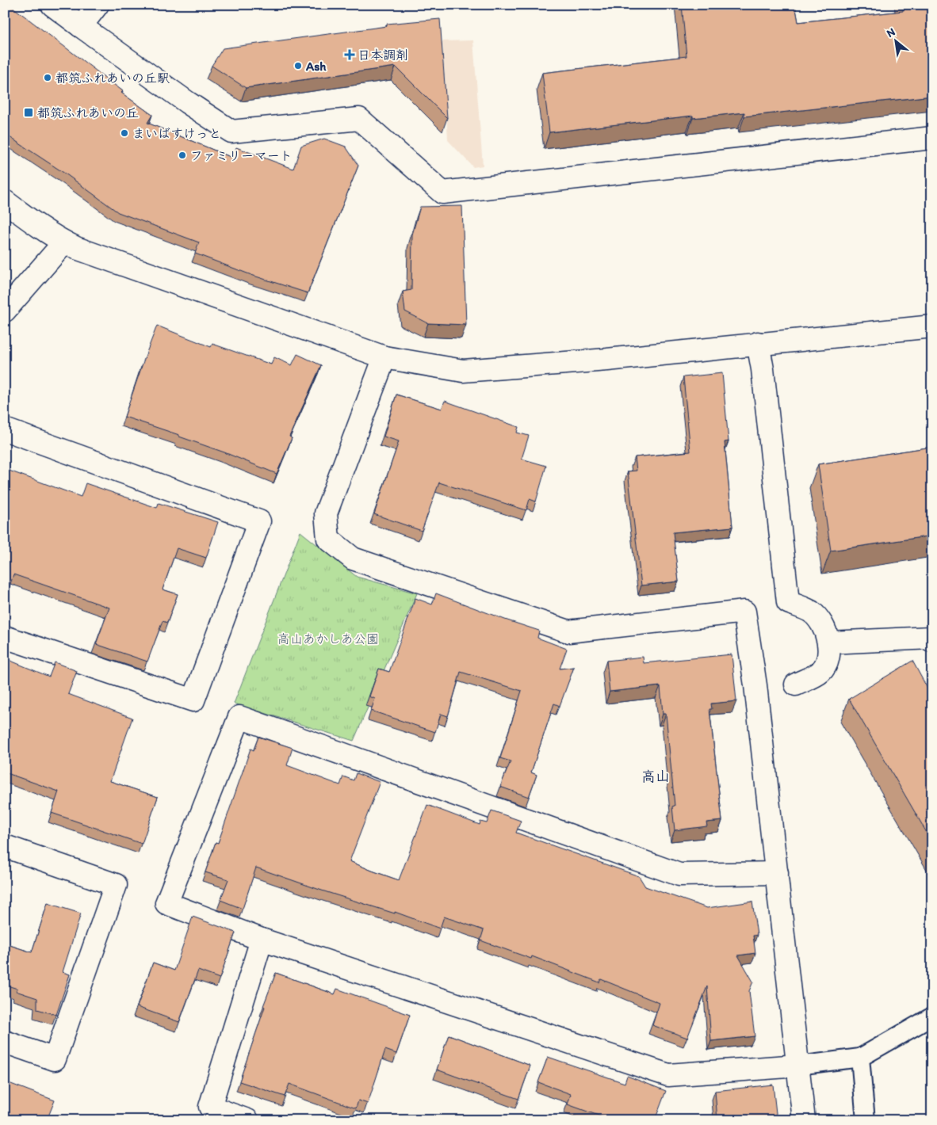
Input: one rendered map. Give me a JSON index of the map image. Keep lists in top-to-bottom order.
{
  "districts": ["高山"],
  "parks": ["高山あかしあ公園"],
  "places": {
    "health": ["日本調剤"],
    "other": [
      "Ash",
      "都筑ふれあいの丘駅",
      "まいばすけっと",
      "ファミリーマート"
    ],
    "transit": ["都筑ふれあいの丘"]
  },
  "north": "top left"
}
